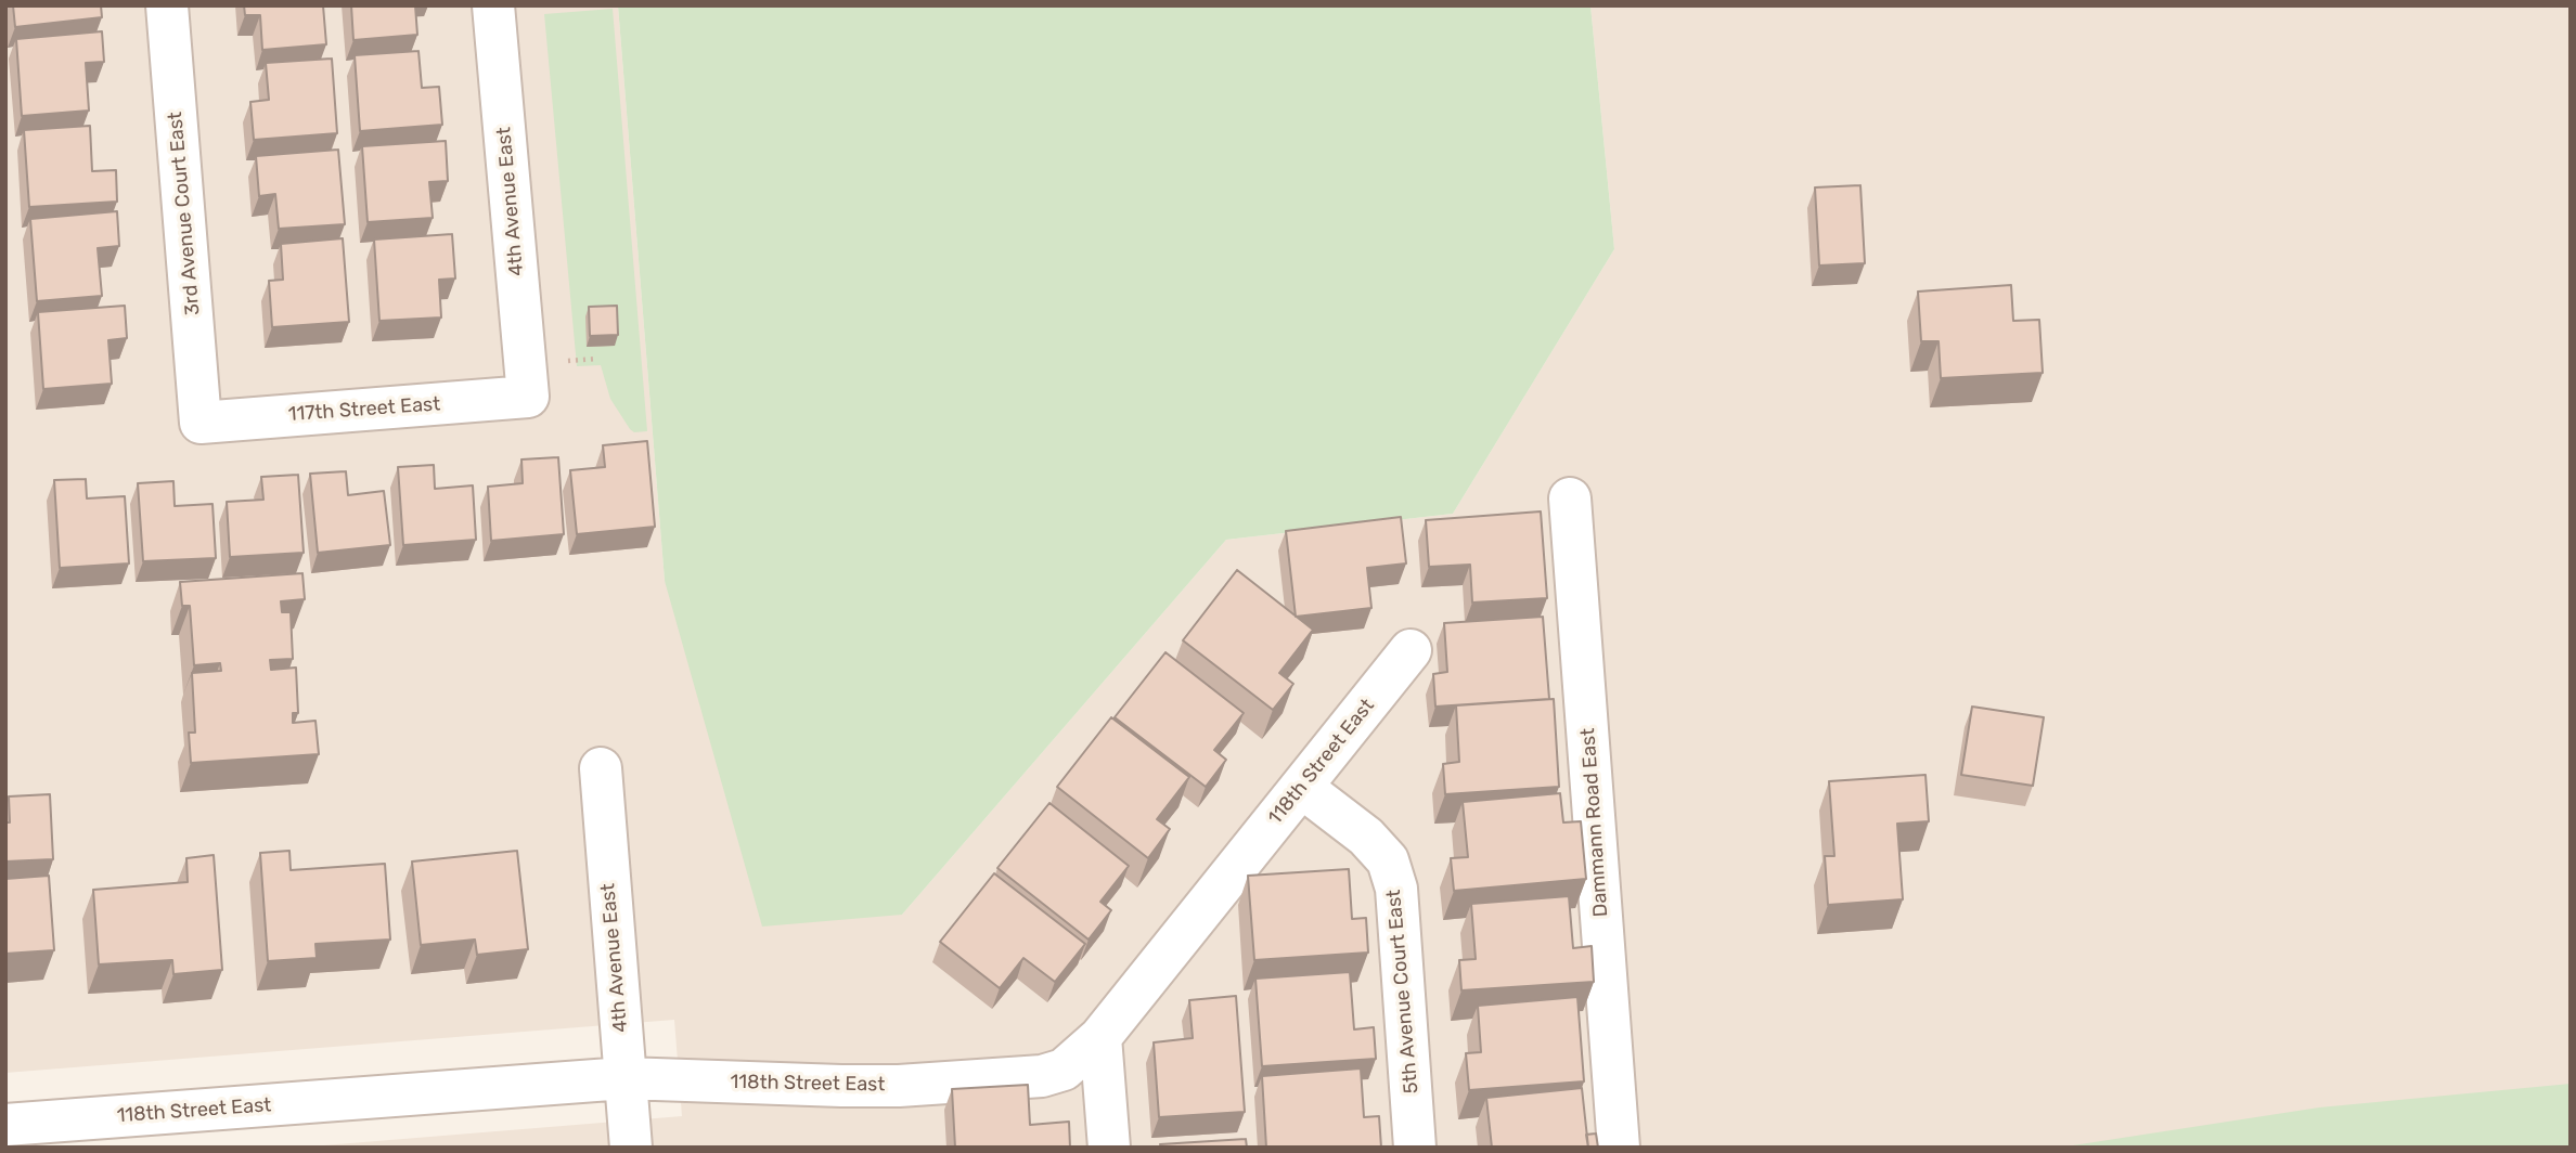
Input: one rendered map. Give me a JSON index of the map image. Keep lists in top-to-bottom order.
{
  "streets": {
    "street": [
      "4th Avenue East",
      "3rd Avenue Court East",
      "117th Street East",
      "118th Street East",
      "Dammann Road East",
      "5th Avenue Court East"
    ]
  },
  "crossings": [
    ["4th Avenue East", "117th Street East"],
    ["4th Avenue East", "118th Street East"],
    ["3rd Avenue Court East", "117th Street East"],
    ["118th Street East", "5th Avenue Court East"]
  ]
}
